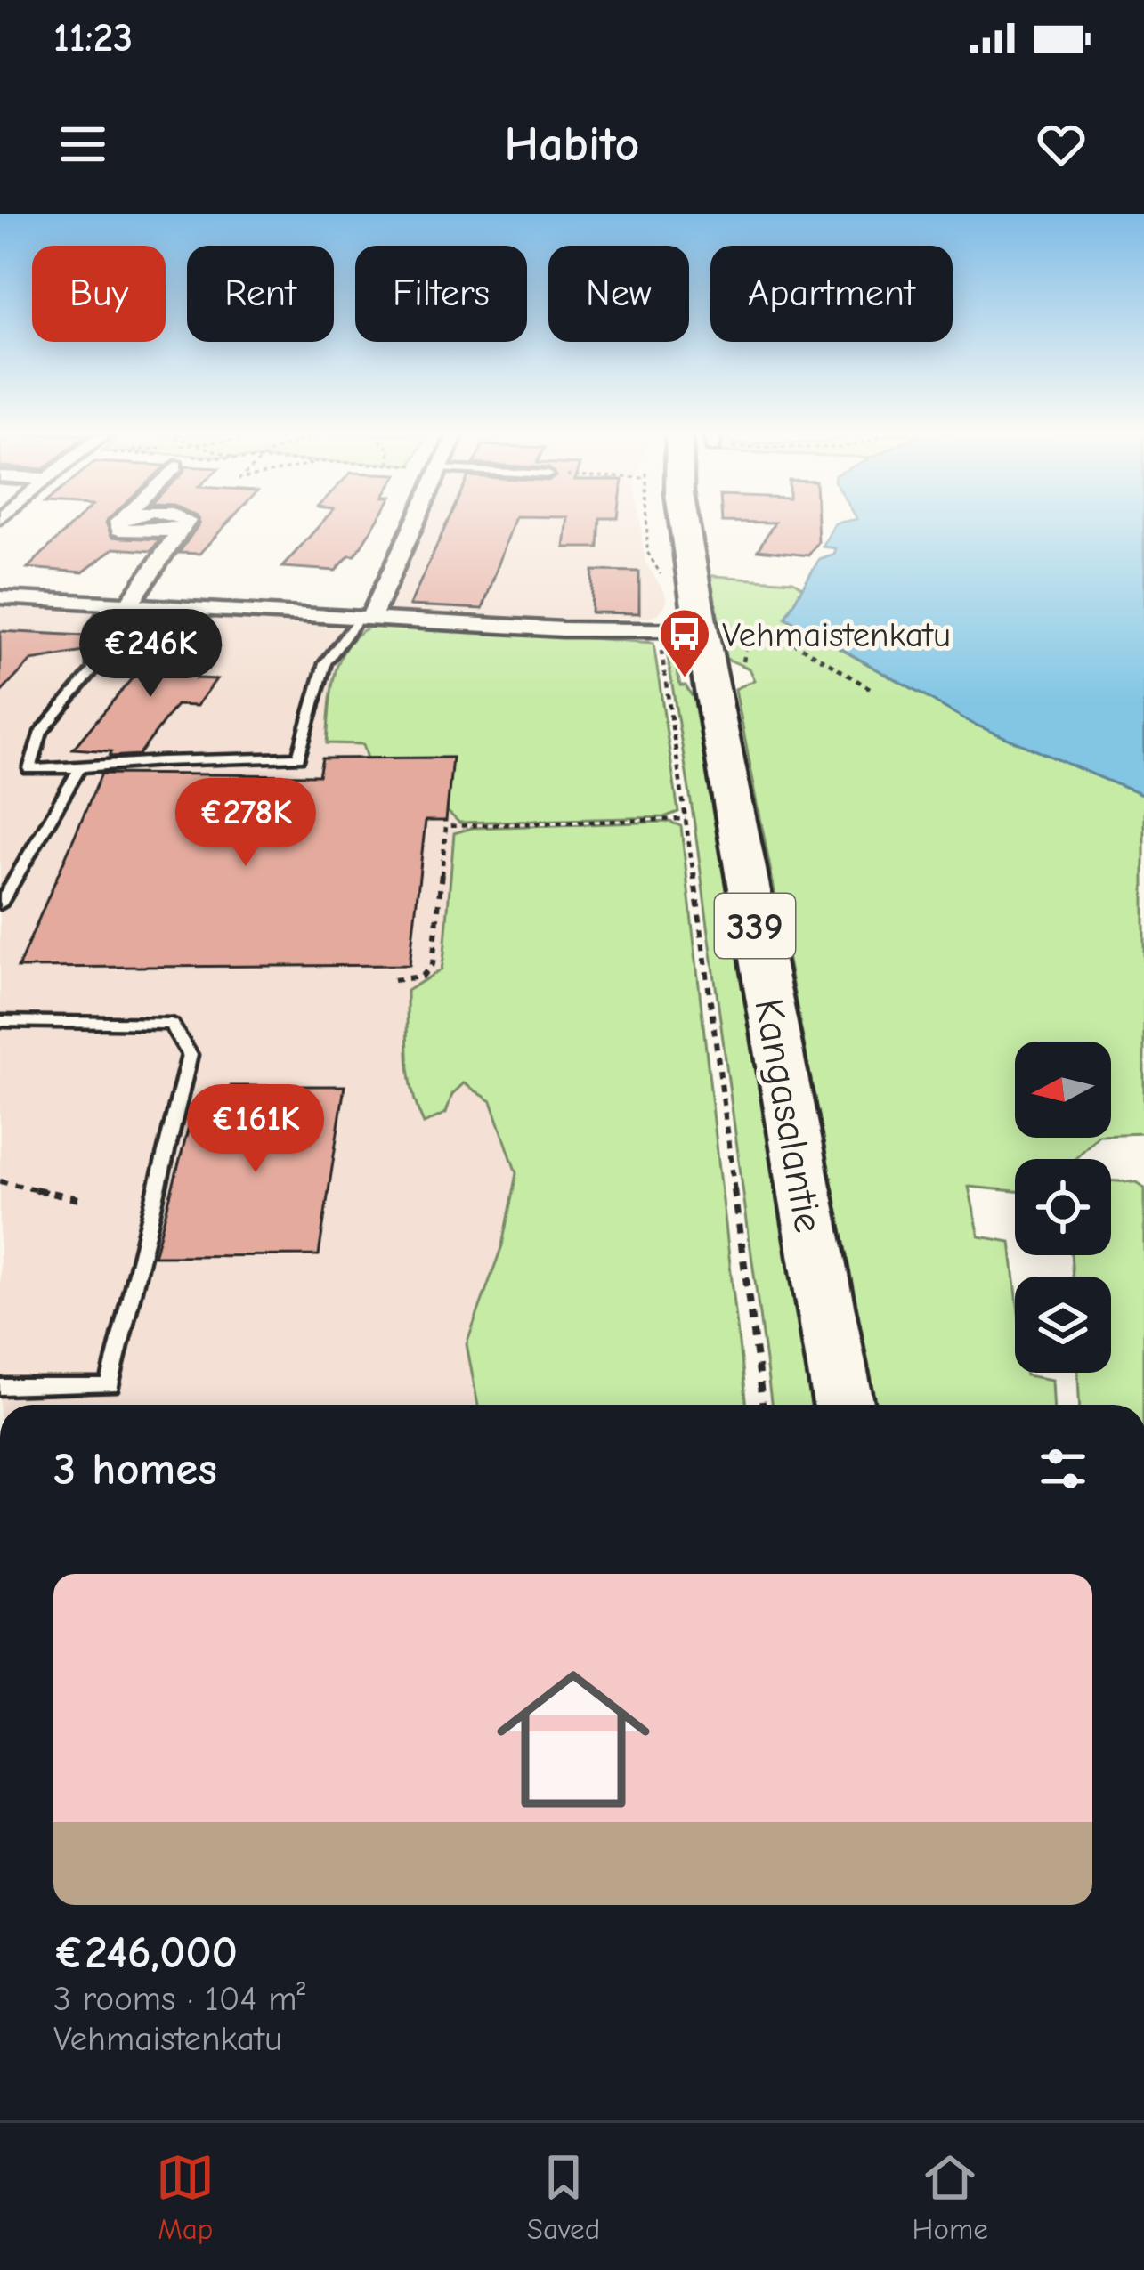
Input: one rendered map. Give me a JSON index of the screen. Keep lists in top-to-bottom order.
{
  "streets": {
    "main road": ["339", "Kangasalantie"]
  },
  "places": {
    "bus stop": ["Vehmaistenkatu"]
  },
  "north": "left",
  "page": {
    "status": "11:23",
    "header": "Habito",
    "chip": [
      "Buy",
      "Rent",
      "Filters",
      "New",
      "Apartment"
    ],
    "price": ["€246K", "€278K", "€161K"],
    "heading": "3 homes",
    "list": [
      {
        "name": "€246,000",
        "note": "3 rooms · 104 m² · Vehmaistenkatu"
      }
    ],
    "tabs": ["Map", "Saved", "Home"]
  }
}
